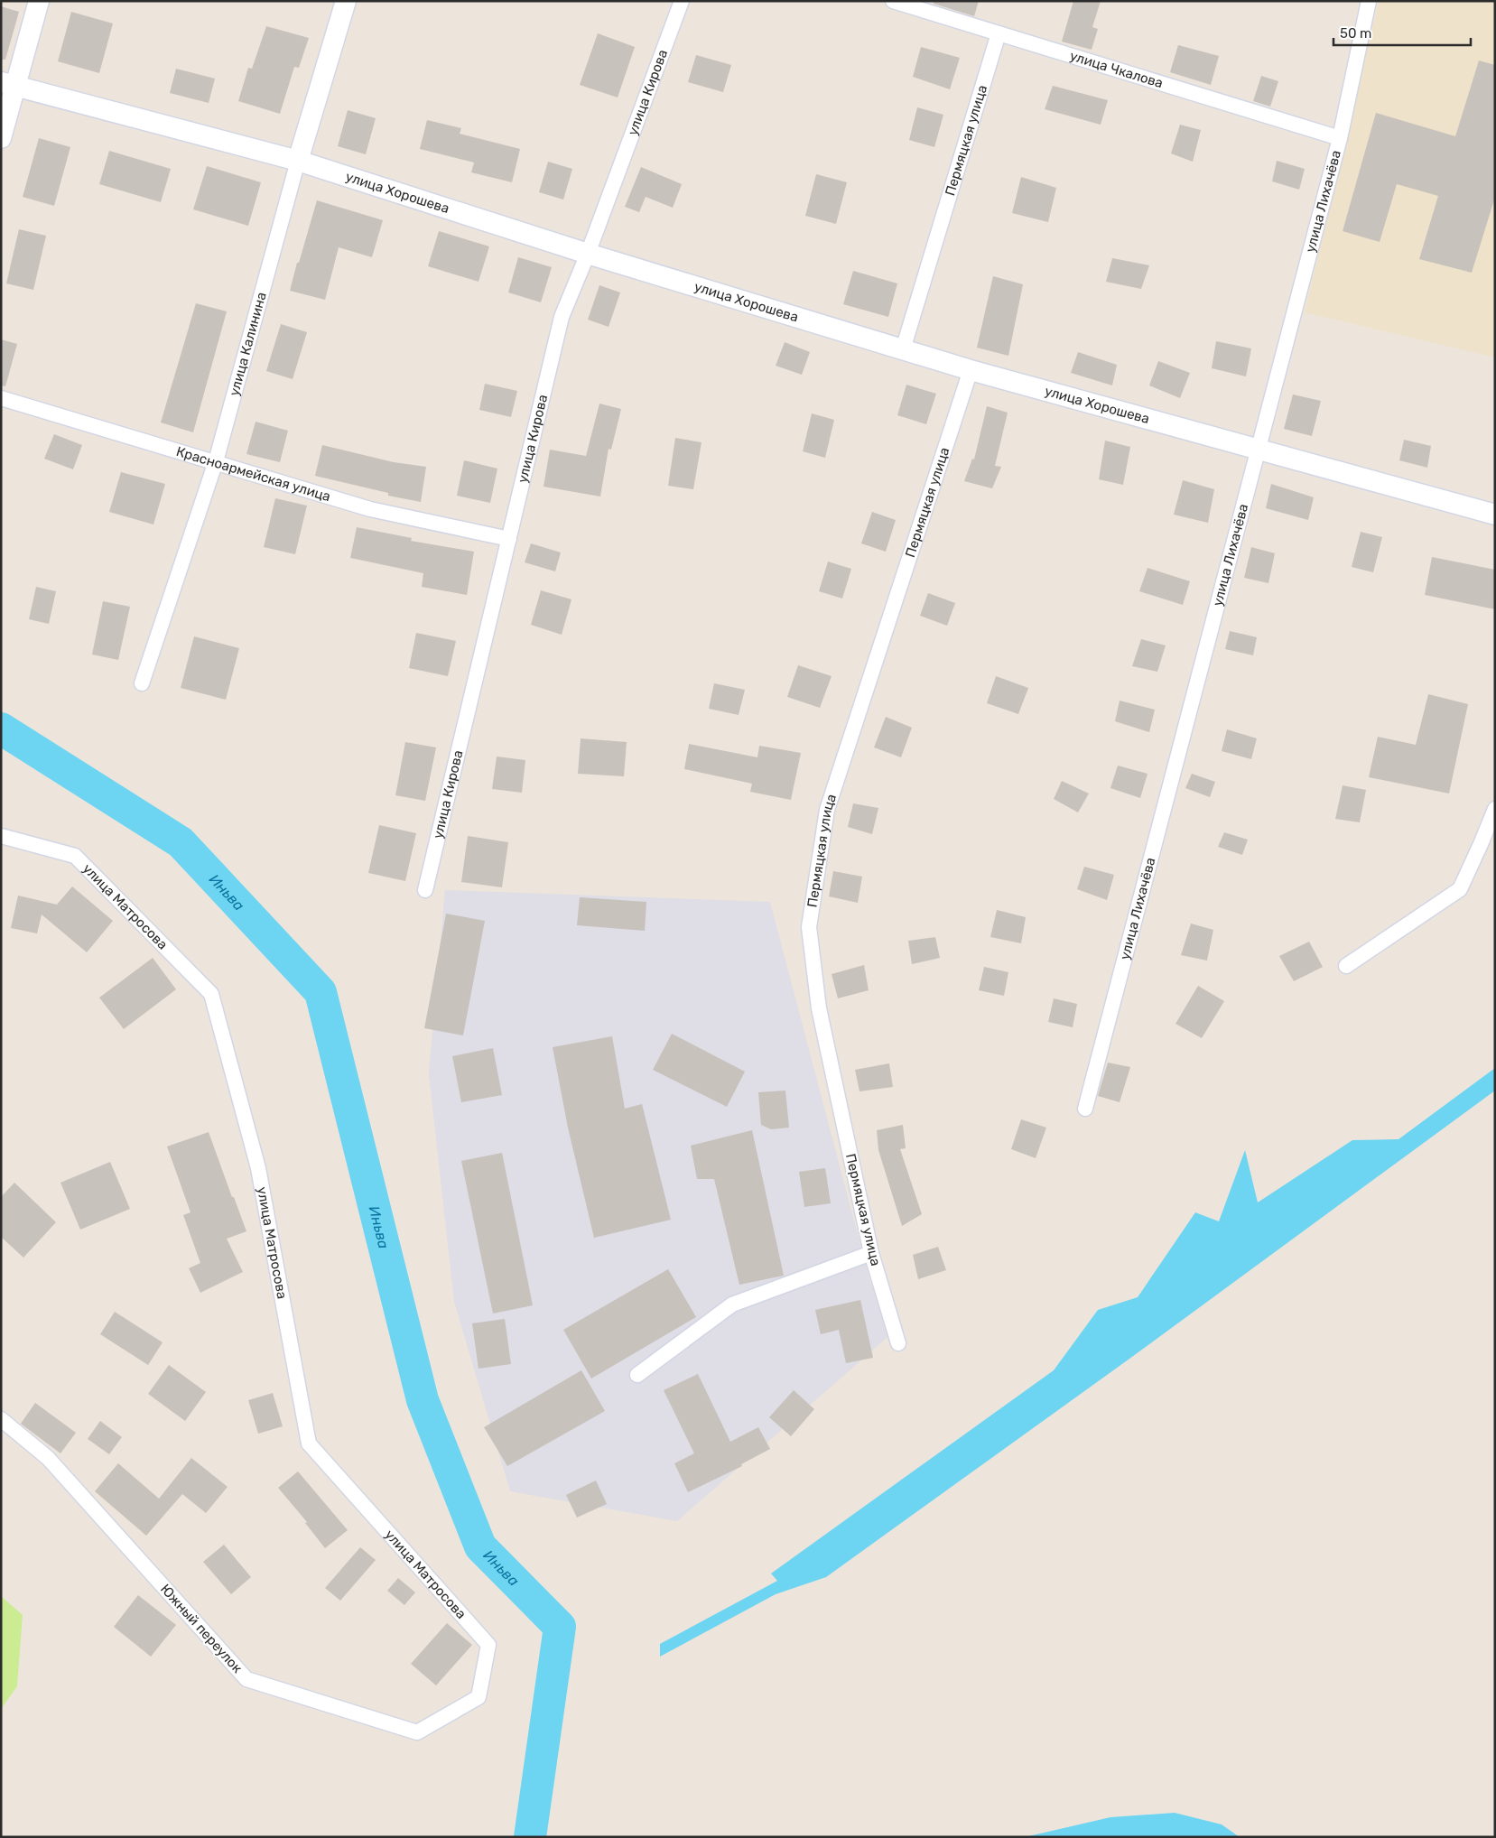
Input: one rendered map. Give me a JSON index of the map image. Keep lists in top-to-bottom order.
{
  "streets": {
    "street": [
      "улица Чкалова",
      "улица Кирова",
      "Пермяцкая улица",
      "улица Хорошева",
      "улица Лихачёва",
      "улица Калинина",
      "Красноармейская улица",
      "улица Матросова",
      "Южный переулок"
    ]
  },
  "crossings": [
    ["улица Чкалова", "Пермяцкая улица"],
    ["улица Чкалова", "улица Лихачёва"],
    ["улица Кирова", "улица Хорошева"],
    ["улица Кирова", "Красноармейская улица"],
    ["Пермяцкая улица", "улица Хорошева"],
    ["улица Хорошева", "улица Лихачёва"],
    ["улица Хорошева", "улица Калинина"],
    ["улица Калинина", "Красноармейская улица"],
    ["улица Матросова", "Южный переулок"]
  ],
  "water": ["Иньва"],
  "scale_bar": "50 m"
}
